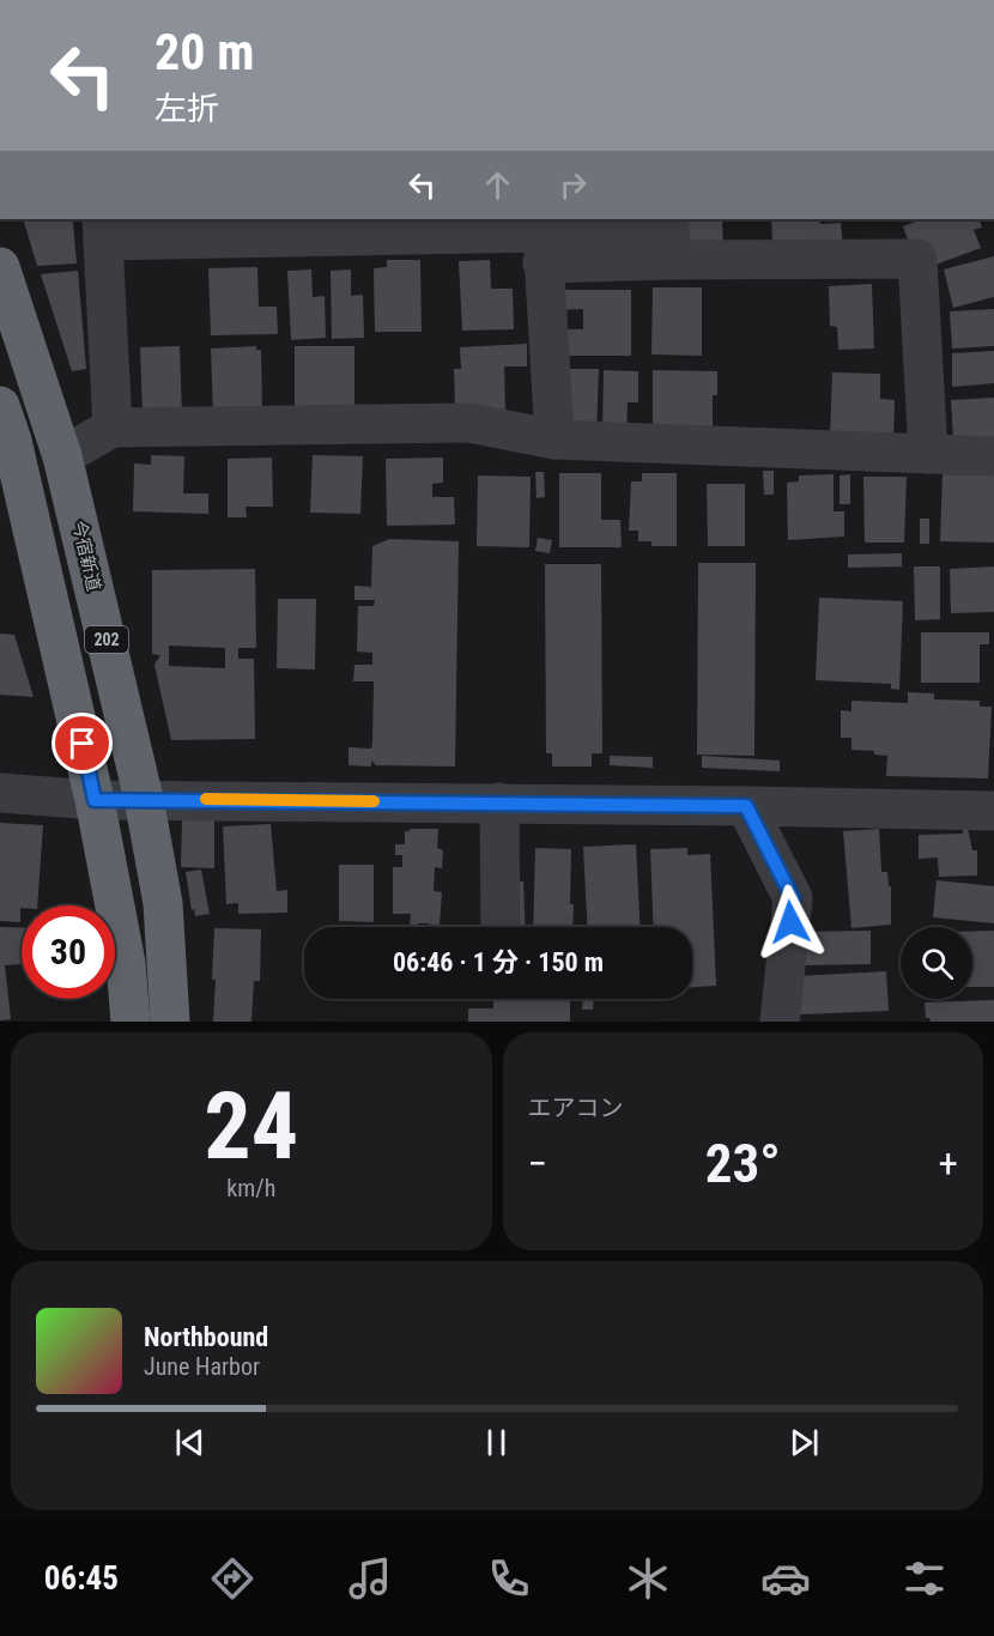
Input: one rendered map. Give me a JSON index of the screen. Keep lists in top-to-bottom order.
{
  "streets": {
    "highway": ["今宿新道", "202"]
  },
  "page": {
    "turn": ["20 m", "左折"],
    "limit": "30",
    "trip": "06:46 · 1 分 · 150 m",
    "tile": [
      ["24", "km/h"],
      "エアコン"
    ],
    "heat": ["−", "23°", "+"],
    "song": ["Northbound", "June Harbor"],
    "tabs": "06:45"
  }
}
